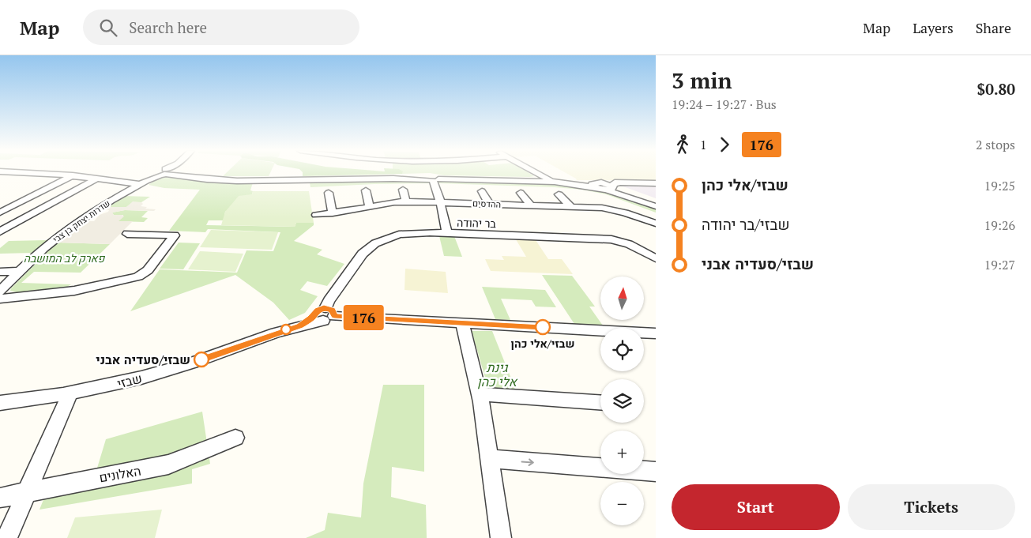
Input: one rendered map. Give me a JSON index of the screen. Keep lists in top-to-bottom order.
{
  "streets": {
    "street": [
      "ההדסים",
      "שדרות יצחק בן צבי",
      "בר יהודה",
      "שבזי",
      "האלונים"
    ]
  },
  "crossings": [
    ["בר יהודה", "שבזי"]
  ],
  "parks": ["פארק לב המושבה", "גינת אלי כהן"],
  "places": ["שבזי/אלי כהן", "שבזי/סעדיה אבני"],
  "lines": ["bus line 176"],
  "north": "top",
  "page": {
    "header": "Map",
    "search": "Search here",
    "nav": ["Map", "Layers", "Share"],
    "on_map": "176",
    "heading": ["3 min", "19:24 – 19:27 · Bus", "$0.80"],
    "legs": ["1", "176", "2 stops"],
    "list": [
      {
        "name": "שבזי/אלי כהן",
        "value": "19:25"
      },
      {
        "name": "שבזי/בר יהודה",
        "value": "19:26"
      },
      {
        "name": "שבזי/סעדיה אבני",
        "value": "19:27"
      }
    ],
    "map_buttons": ["+", "−"],
    "buttons": ["Start", "Tickets"]
  }
}
